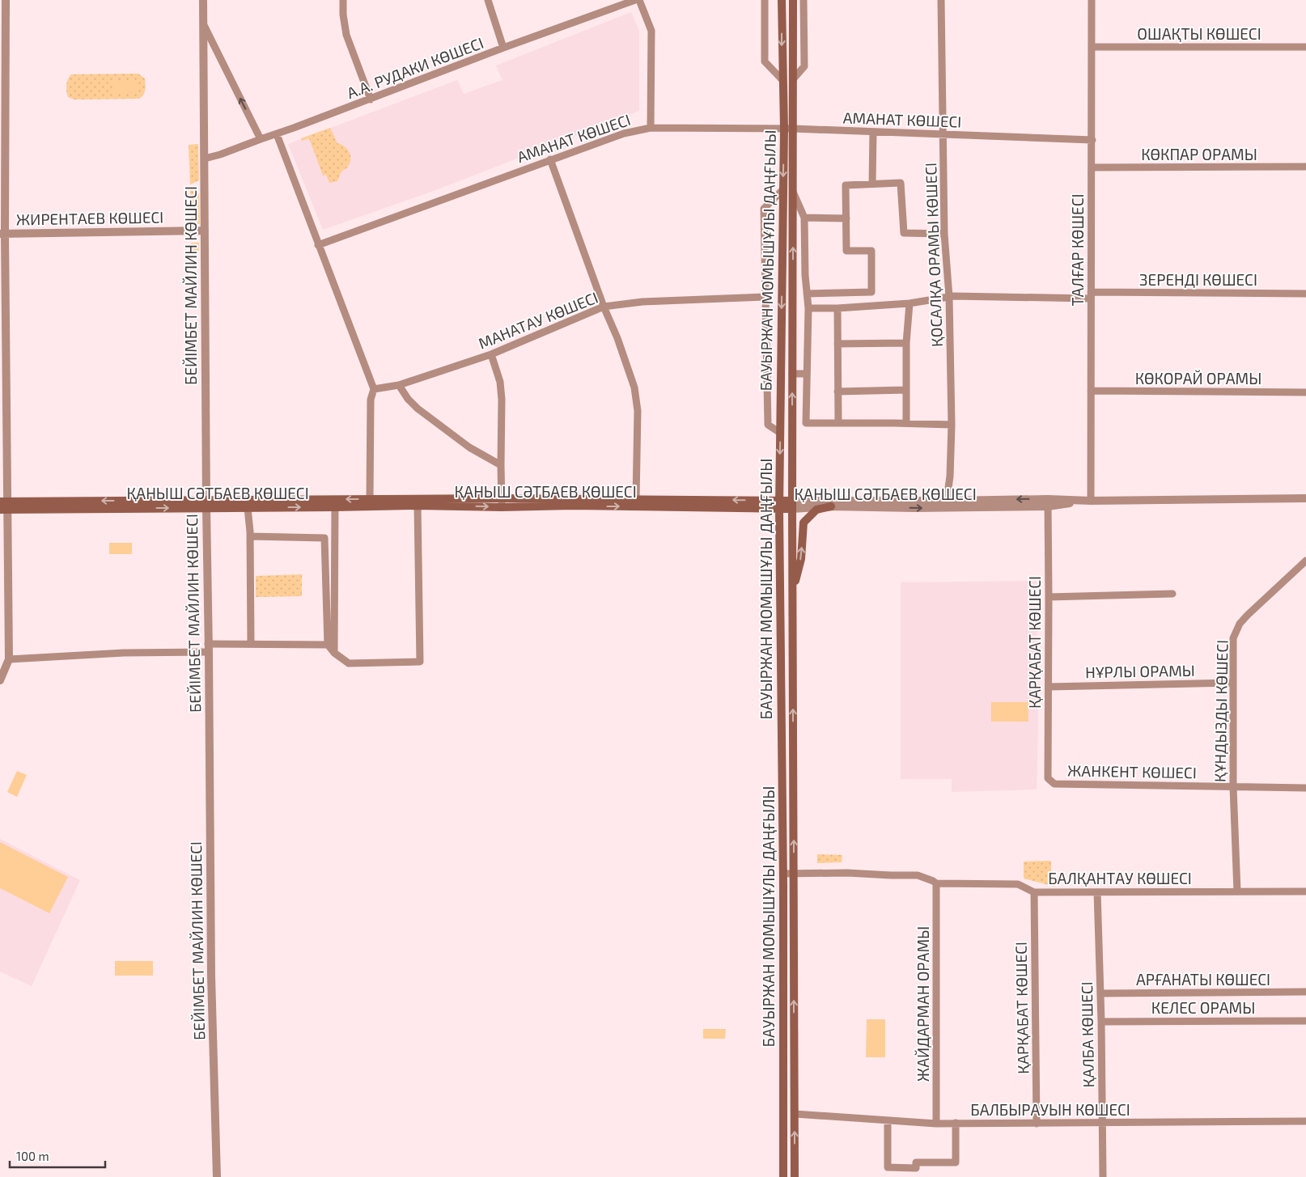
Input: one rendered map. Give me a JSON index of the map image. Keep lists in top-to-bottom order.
{
  "streets": {
    "main road": ["БАУЫРЖАН МОМЫШҰЛЫ ДАҢҒЫЛЫ", "ҚАНЫШ СӘТБАЕВ КӨШЕСІ"],
    "street": [
      "ОШАҚТЫ КӨШЕСІ",
      "А.А. РУДАКИ КӨШЕСІ",
      "АМАНАТ КӨШЕСІ",
      "КӨКПАР ОРАМЫ",
      "ЖИРЕНТАЕВ КӨШЕСІ",
      "ТАЛҒАР КӨШЕСІ",
      "ҚОСАЛҚА ОРАМЫ КӨШЕСІ",
      "ЗЕРЕНДІ КӨШЕСІ",
      "БЕЙІМБЕТ МАЙЛИН КӨШЕСІ",
      "МАНАТАУ КӨШЕСІ",
      "КӨКОРАЙ ОРАМЫ",
      "ҚАРҚАБАТ КӨШЕСІ",
      "НҰРЛЫ ОРАМЫ",
      "ҚҰНДЫЗДЫ КӨШЕСІ",
      "ЖАНКЕНТ КӨШЕСІ",
      "БАЛҚАНТАУ КӨШЕСІ",
      "АРҒАНАТЫ КӨШЕСІ",
      "ЖАЙДАРМАН ОРАМЫ",
      "КЕЛЕС ОРАМЫ",
      "ҚАЛБА КӨШЕСІ",
      "БАЛБЫРАУЫН КӨШЕСІ"
    ]
  },
  "crossings": [
    ["ОШАҚТЫ КӨШЕСІ", "ТАЛҒАР КӨШЕСІ"],
    ["А.А. РУДАКИ КӨШЕСІ", "БЕЙІМБЕТ МАЙЛИН КӨШЕСІ"],
    ["АМАНАТ КӨШЕСІ", "ТАЛҒАР КӨШЕСІ"],
    ["АМАНАТ КӨШЕСІ", "ҚОСАЛҚА ОРАМЫ КӨШЕСІ"],
    ["АМАНАТ КӨШЕСІ", "БАУЫРЖАН МОМЫШҰЛЫ ДАҢҒЫЛЫ"],
    ["КӨКПАР ОРАМЫ", "ТАЛҒАР КӨШЕСІ"],
    ["ЖИРЕНТАЕВ КӨШЕСІ", "БЕЙІМБЕТ МАЙЛИН КӨШЕСІ"],
    ["ТАЛҒАР КӨШЕСІ", "ЗЕРЕНДІ КӨШЕСІ"],
    ["ТАЛҒАР КӨШЕСІ", "КӨКОРАЙ ОРАМЫ"],
    ["ТАЛҒАР КӨШЕСІ", "ҚАНЫШ СӘТБАЕВ КӨШЕСІ"],
    ["ҚОСАЛҚА ОРАМЫ КӨШЕСІ", "ЗЕРЕНДІ КӨШЕСІ"],
    ["ҚОСАЛҚА ОРАМЫ КӨШЕСІ", "ҚАНЫШ СӘТБАЕВ КӨШЕСІ"],
    ["БАУЫРЖАН МОМЫШҰЛЫ ДАҢҒЫЛЫ", "ҚАНЫШ СӘТБАЕВ КӨШЕСІ"],
    ["БАУЫРЖАН МОМЫШҰЛЫ ДАҢҒЫЛЫ", "БАЛБЫРАУЫН КӨШЕСІ"],
    ["БЕЙІМБЕТ МАЙЛИН КӨШЕСІ", "ҚАНЫШ СӘТБАЕВ КӨШЕСІ"],
    ["ҚАНЫШ СӘТБАЕВ КӨШЕСІ", "ҚАРҚАБАТ КӨШЕСІ"],
    ["ҚАРҚАБАТ КӨШЕСІ", "НҰРЛЫ ОРАМЫ"],
    ["ҚАРҚАБАТ КӨШЕСІ", "ЖАНКЕНТ КӨШЕСІ"],
    ["ҚАРҚАБАТ КӨШЕСІ", "БАЛҚАНТАУ КӨШЕСІ"],
    ["ҚАРҚАБАТ КӨШЕСІ", "БАЛБЫРАУЫН КӨШЕСІ"],
    ["НҰРЛЫ ОРАМЫ", "ҚҰНДЫЗДЫ КӨШЕСІ"],
    ["ҚҰНДЫЗДЫ КӨШЕСІ", "ЖАНКЕНТ КӨШЕСІ"],
    ["ҚҰНДЫЗДЫ КӨШЕСІ", "БАЛҚАНТАУ КӨШЕСІ"],
    ["БАЛҚАНТАУ КӨШЕСІ", "ЖАЙДАРМАН ОРАМЫ"],
    ["БАЛҚАНТАУ КӨШЕСІ", "ҚАЛБА КӨШЕСІ"],
    ["АРҒАНАТЫ КӨШЕСІ", "ҚАЛБА КӨШЕСІ"],
    ["ЖАЙДАРМАН ОРАМЫ", "БАЛБЫРАУЫН КӨШЕСІ"],
    ["КЕЛЕС ОРАМЫ", "ҚАЛБА КӨШЕСІ"],
    ["ҚАЛБА КӨШЕСІ", "БАЛБЫРАУЫН КӨШЕСІ"]
  ],
  "scale_bar": "100 m"
}
